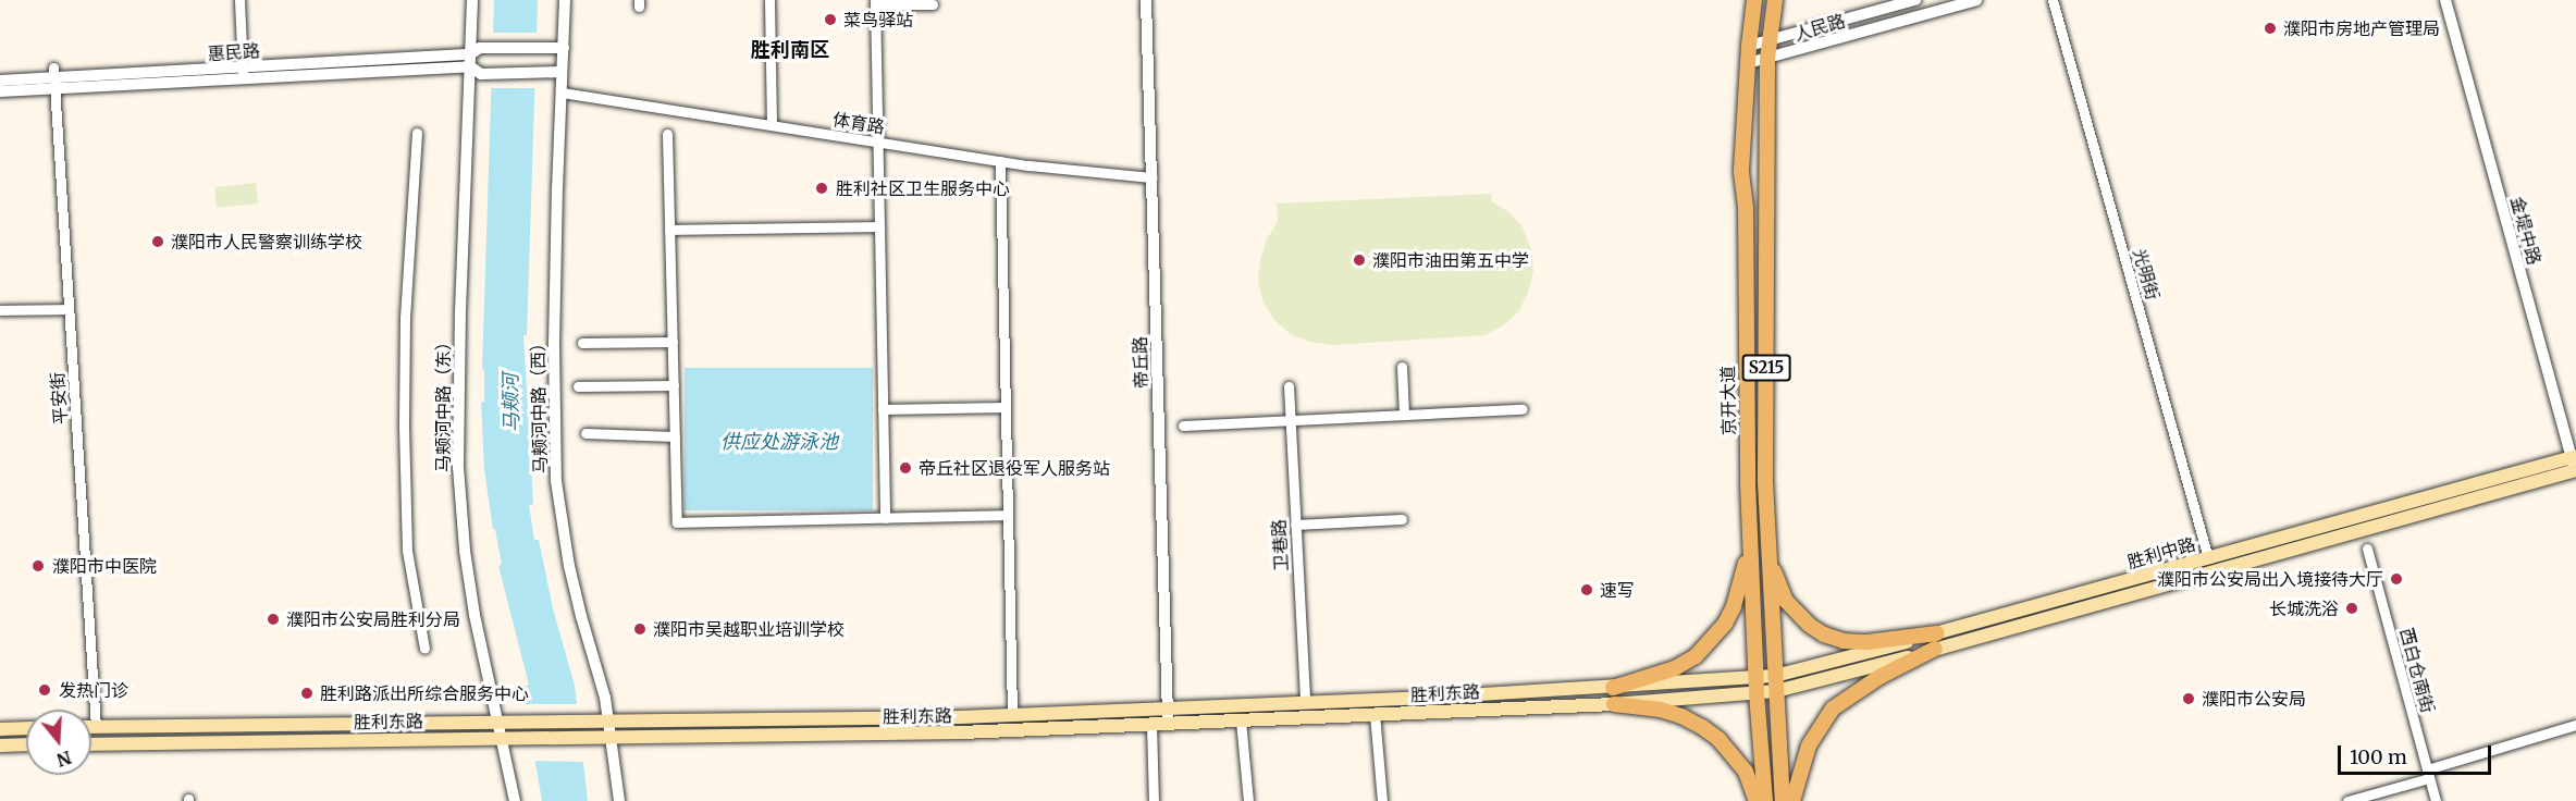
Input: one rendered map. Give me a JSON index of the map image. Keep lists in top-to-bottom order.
{
  "streets": {
    "main road": [
      "S215",
      "京开大道",
      "胜利中路",
      "胜利东路"
    ],
    "street": [
      "人民路",
      "惠民路",
      "体育路",
      "金堤中路",
      "光明街",
      "帝丘路",
      "平安街",
      "马颊河中路（东）",
      "马颊河中路（西）",
      "卫巷路",
      "西白仓南街"
    ]
  },
  "crossings": [
    ["人民路", "京开大道"],
    ["惠民路", "平安街"],
    ["惠民路", "马颊河中路（东）"],
    ["惠民路", "马颊河中路（西）"],
    ["体育路", "帝丘路"],
    ["体育路", "马颊河中路（西）"],
    ["金堤中路", "胜利中路"],
    ["光明街", "胜利中路"],
    ["帝丘路", "胜利东路"],
    ["平安街", "胜利东路"],
    ["京开大道", "胜利中路"],
    ["京开大道", "胜利东路"],
    ["马颊河中路（东）", "胜利东路"],
    ["马颊河中路（西）", "胜利东路"],
    ["卫巷路", "胜利东路"],
    ["胜利中路", "胜利东路"]
  ],
  "districts": ["胜利南区"],
  "water": ["马颊河", "供应处游泳池"],
  "places": [
    "菜鸟驿站",
    "濮阳市房地产管理局",
    "胜利社区卫生服务中心",
    "濮阳市人民警察训练学校",
    "濮阳市油田第五中学",
    "帝丘社区退役军人服务站",
    "濮阳市中医院",
    "濮阳市公安局出入境接待大厅",
    "速写",
    "长城洗浴",
    "濮阳市公安局胜利分局",
    "濮阳市吴越职业培训学校",
    "发热门诊",
    "胜利路派出所综合服务中心",
    "濮阳市公安局"
  ],
  "scale_bar": "100 m",
  "north": "bottom"
}
